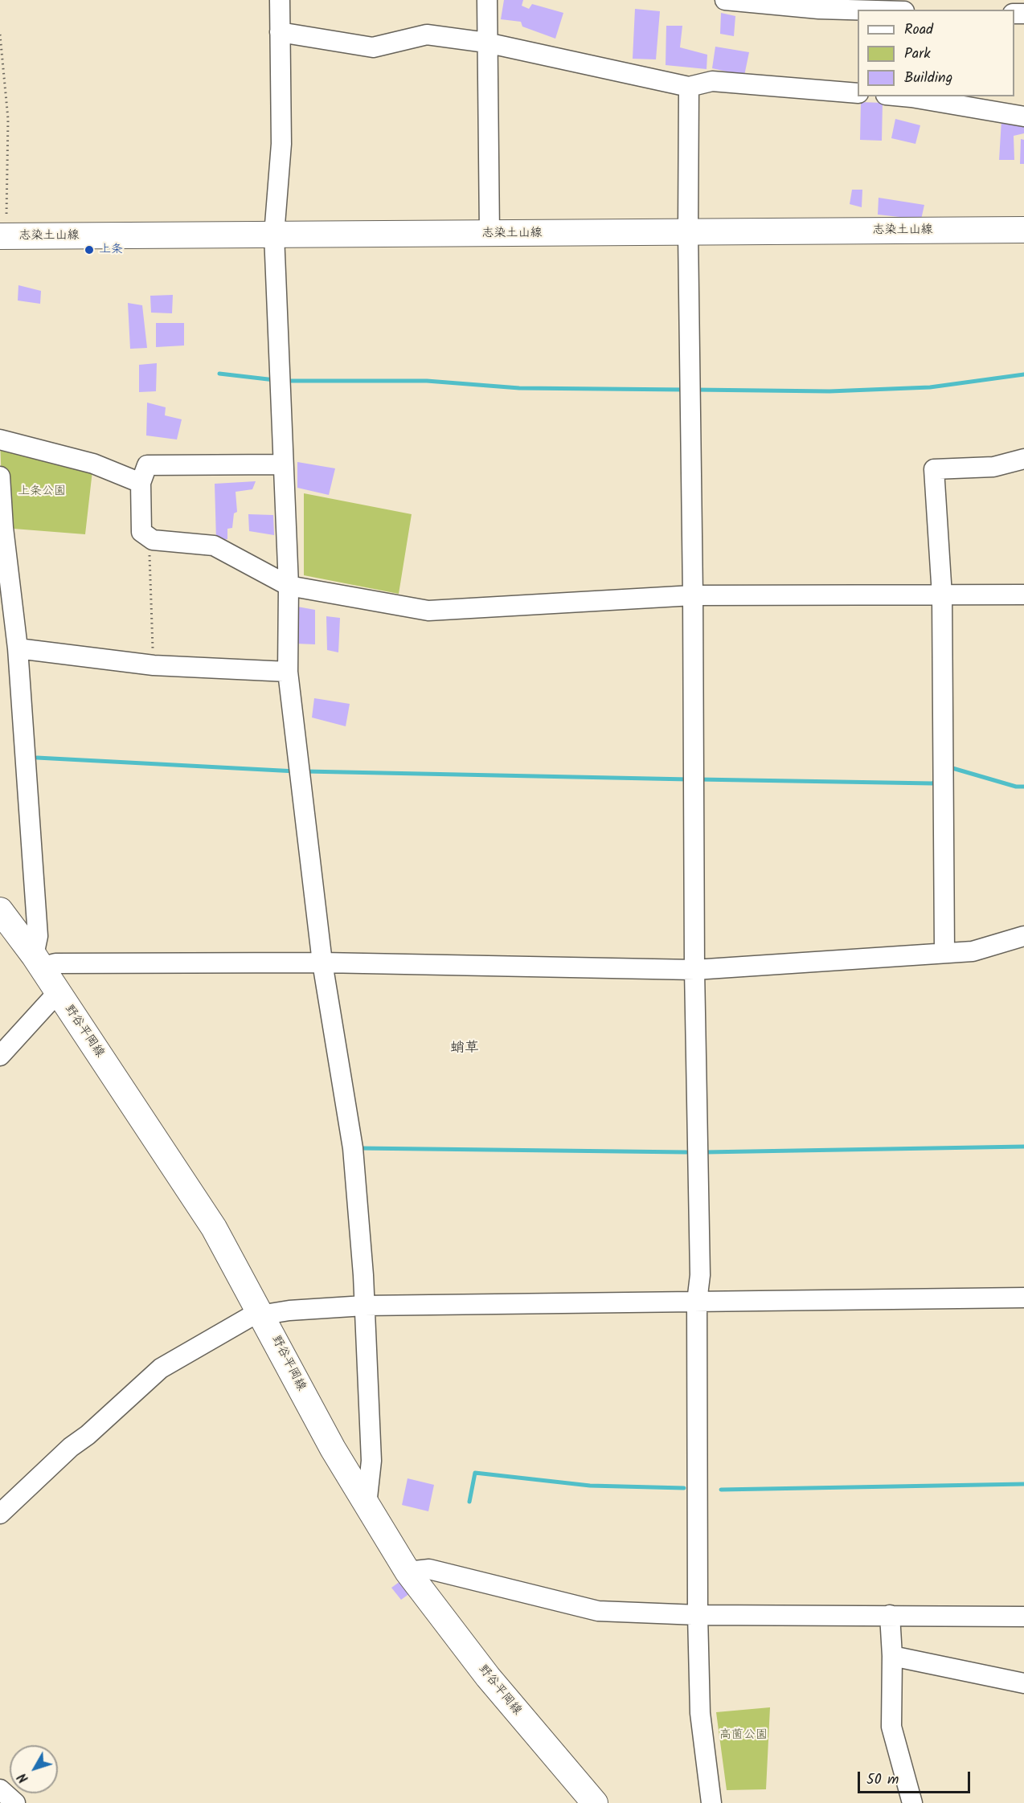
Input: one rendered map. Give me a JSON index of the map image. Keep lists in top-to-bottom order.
{
  "streets": {
    "main road": ["志染土山線", "野谷平岡線"]
  },
  "districts": ["蛸草"],
  "parks": ["上条公園", "高薗公園"],
  "places": ["上条"],
  "legend": ["Road", "Park", "Building"],
  "scale_bar": "50 m",
  "north": "bottom left"
}
